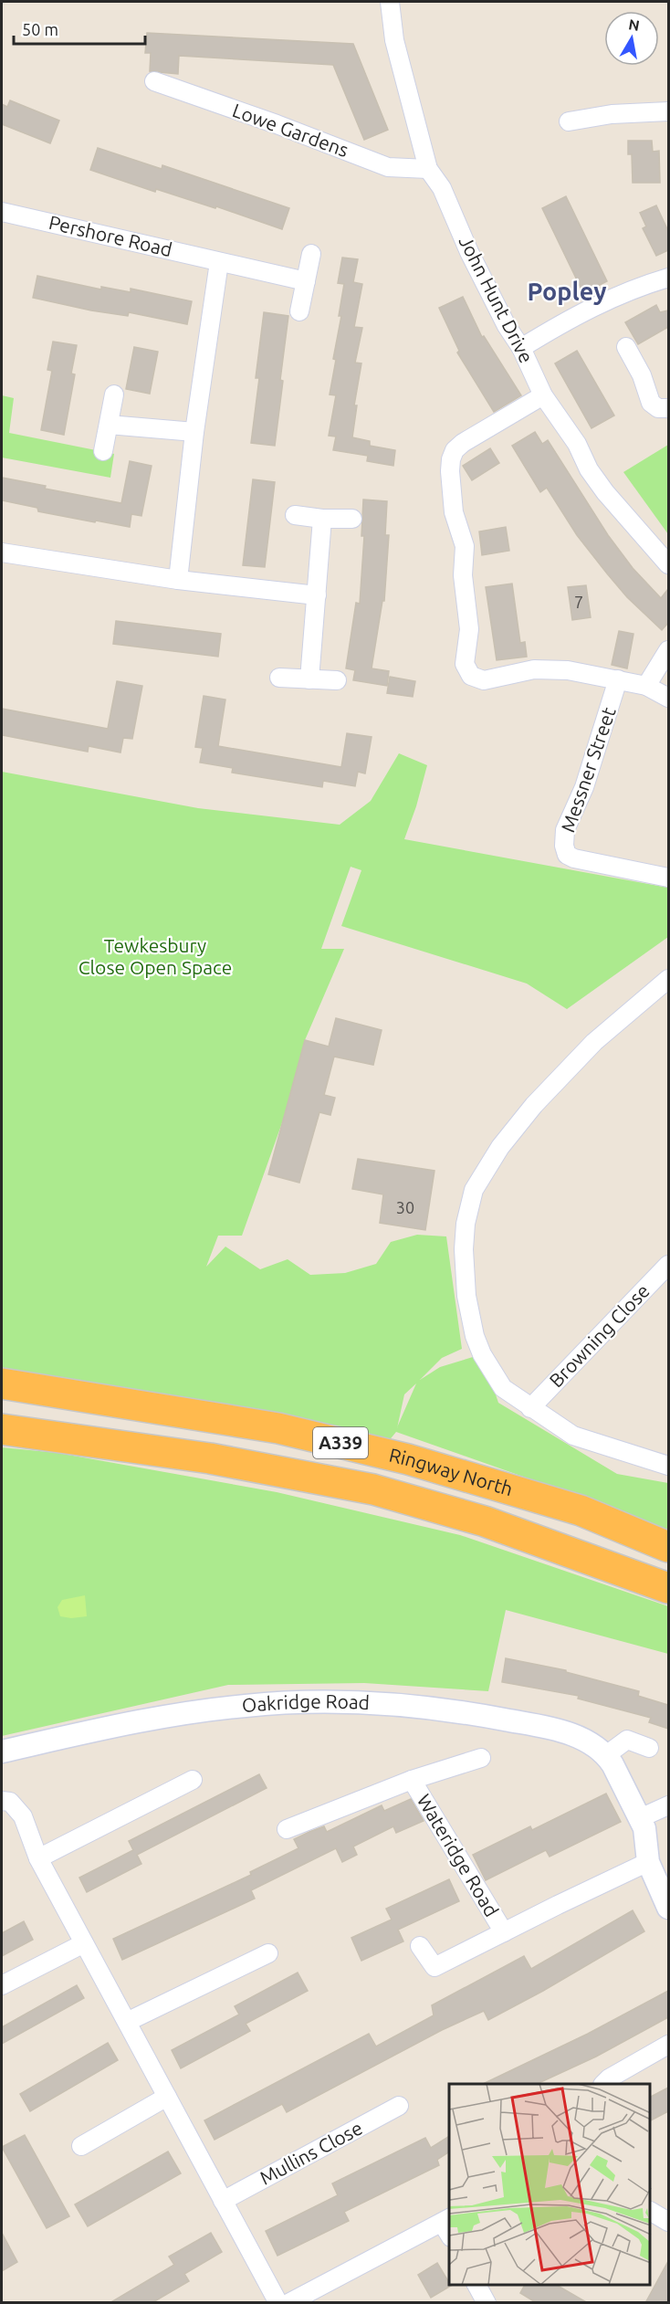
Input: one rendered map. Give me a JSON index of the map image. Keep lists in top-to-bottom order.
{
  "streets": {
    "highway": ["A339", "Ringway North"],
    "street": [
      "Lowe Gardens",
      "Pershore Road",
      "John Hunt Drive",
      "Messner Street",
      "Browning Close",
      "Oakridge Road",
      "Wateridge Road",
      "Mullins Close"
    ]
  },
  "crossings": [
    ["Lowe Gardens", "John Hunt Drive"],
    ["Oakridge Road", "Wateridge Road"]
  ],
  "districts": ["Popley"],
  "parks": ["Tewkesbury Close Open Space"],
  "house_numbers": ["7", "30"],
  "scale_bar": "50 m",
  "north": "top"
}
